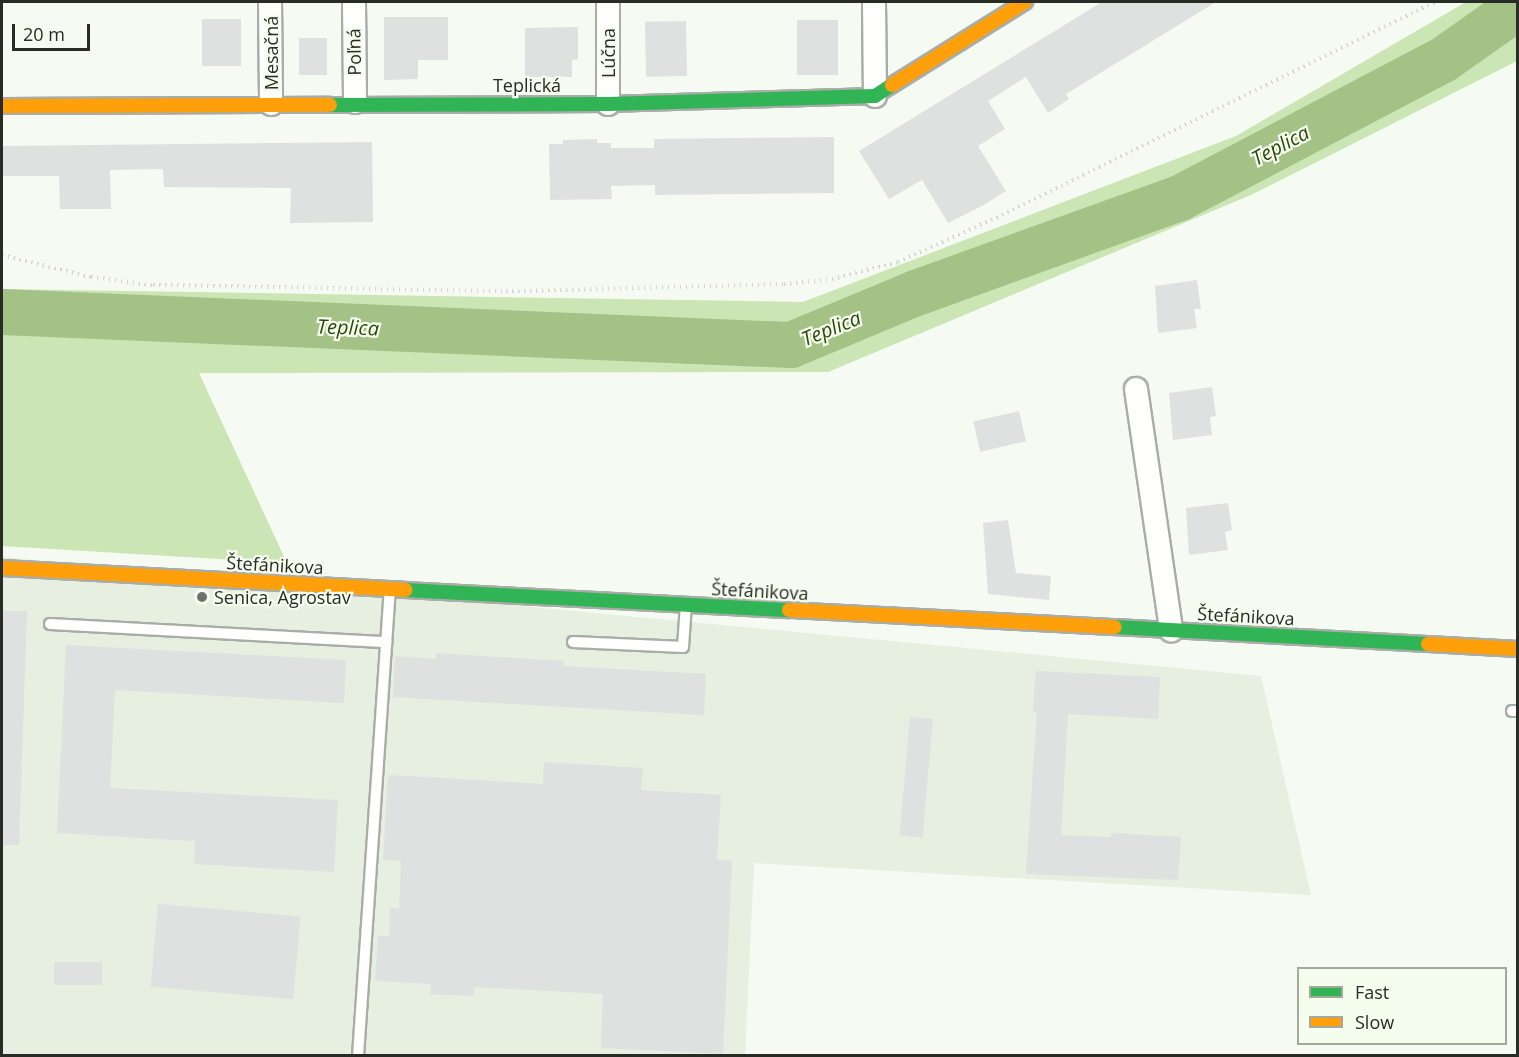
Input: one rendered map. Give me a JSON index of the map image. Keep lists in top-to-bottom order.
{
  "streets": {
    "street": [
      "Poľná",
      "Mesačná",
      "Lúčna",
      "Teplická",
      "Štefánikova"
    ]
  },
  "crossings": [
    ["Poľná", "Teplická"],
    ["Mesačná", "Teplická"],
    ["Lúčna", "Teplická"]
  ],
  "water": ["Teplica"],
  "places": ["Senica, Agrostav"],
  "legend": ["Fast", "Slow"],
  "scale_bar": "20 m"
}
